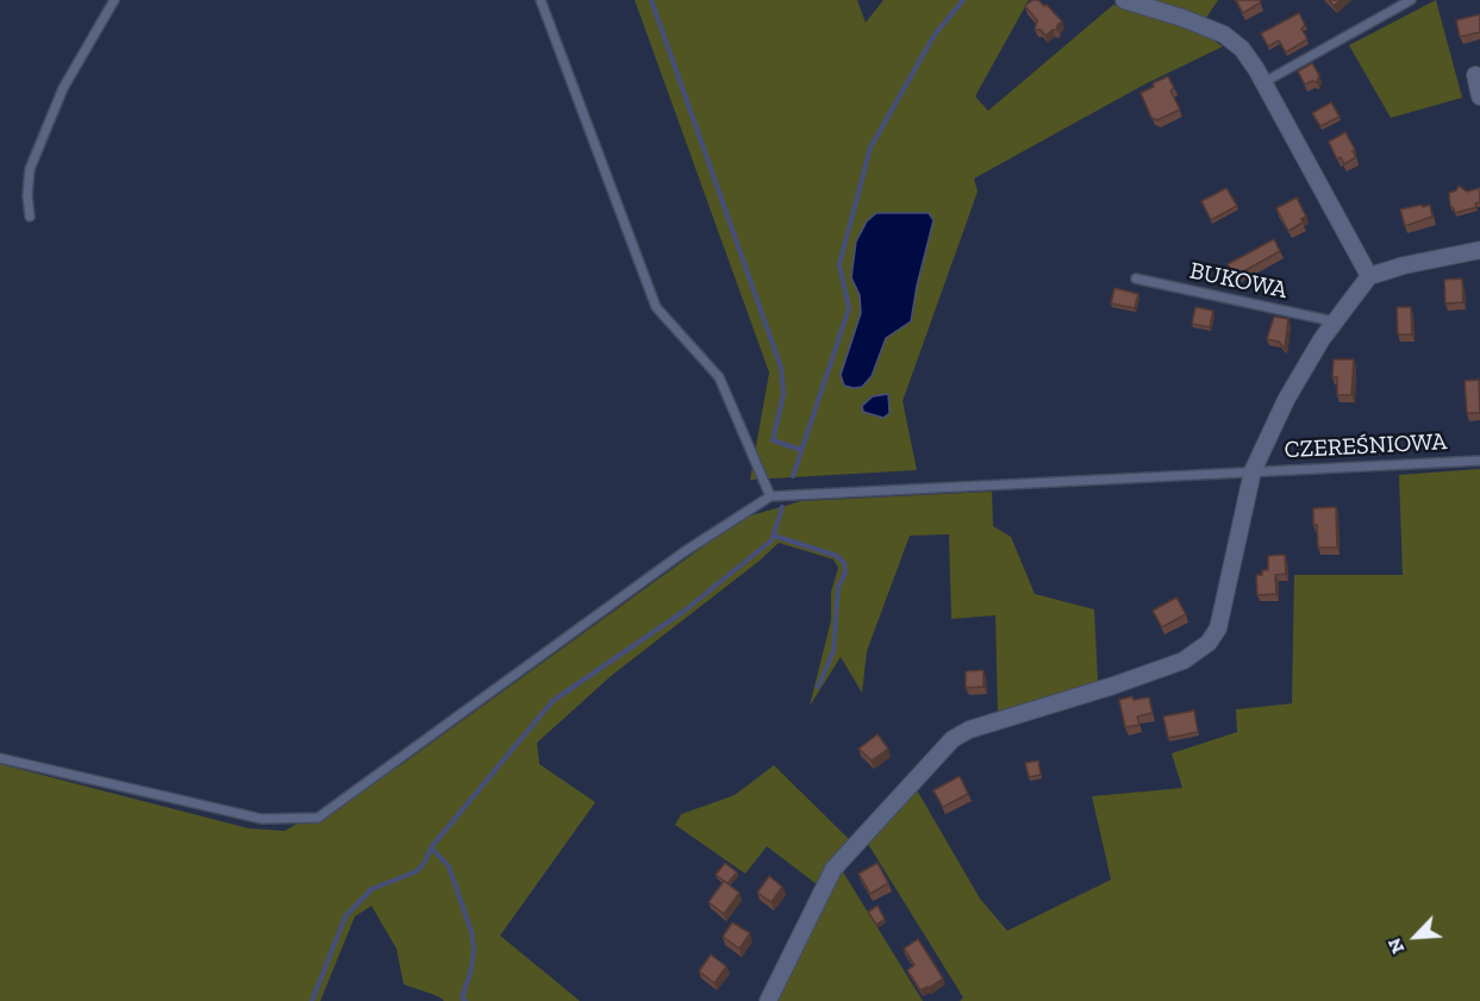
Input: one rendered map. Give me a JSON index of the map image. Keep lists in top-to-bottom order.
{
  "streets": {
    "lane": ["BUKOWA", "CZEREŚNIOWA"]
  },
  "north": "bottom left"
}
